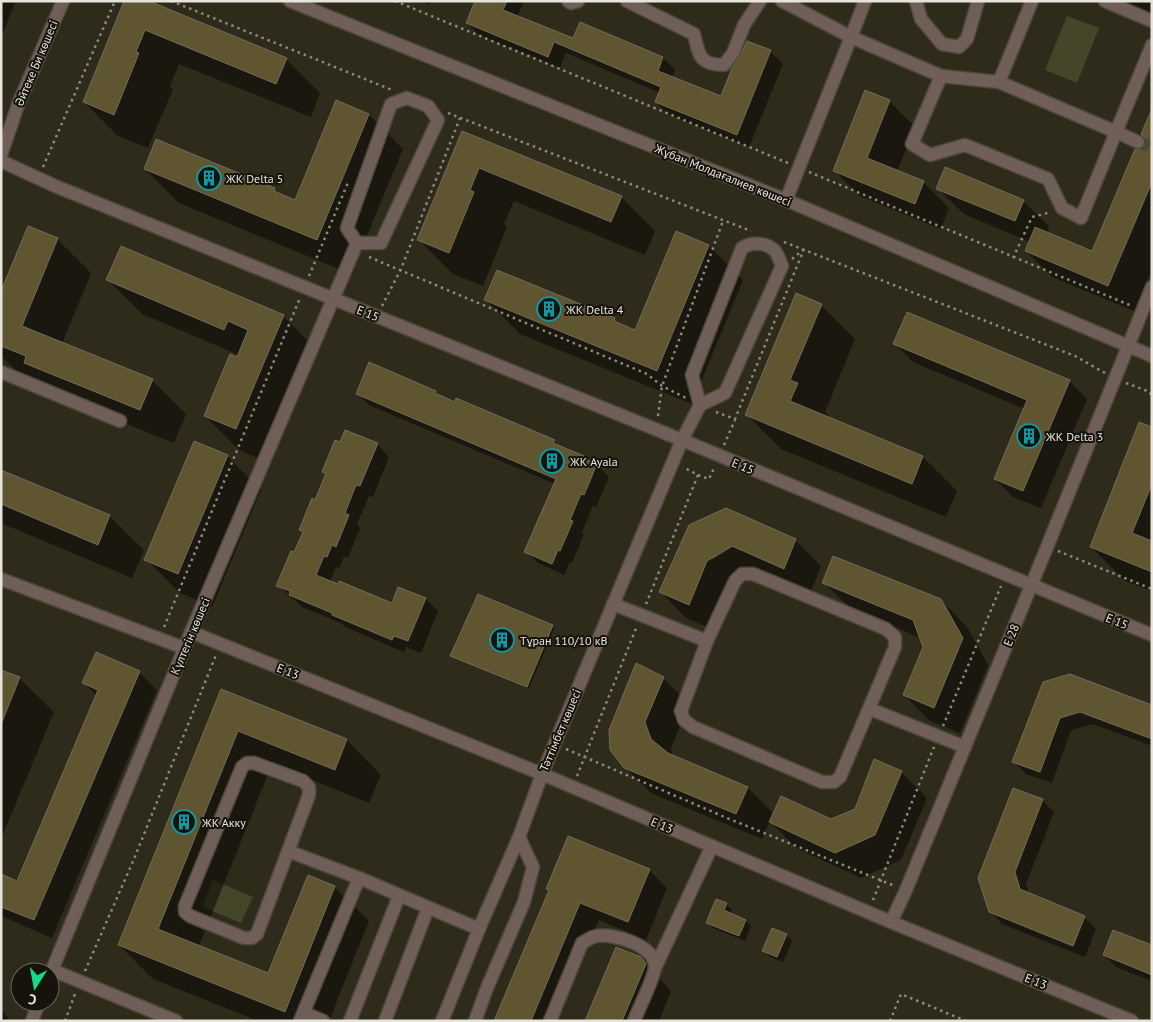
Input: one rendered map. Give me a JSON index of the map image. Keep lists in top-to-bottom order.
{
  "streets": {
    "street": [
      "Әйтеке Би көшесі",
      "Жұбан Молдағалиев көшесі",
      "E 15",
      "E 28",
      "Күлтегін көшесі",
      "E 13",
      "Тәттімбет көшесі"
    ]
  },
  "crossings": [
    ["Жұбан Молдағалиев көшесі", "E 28"],
    ["E 15", "E 28"],
    ["E 15", "Күлтегін көшесі"],
    ["E 15", "Тәттімбет көшесі"],
    ["E 28", "E 13"],
    ["Күлтегін көшесі", "E 13"],
    ["E 13", "Тәттімбет көшесі"]
  ],
  "places": {
    "building": [
      "ЖК Delta 5",
      "ЖК Delta 4",
      "ЖК Delta 3",
      "ЖК Ayala",
      "Тұран 110/10 кВ",
      "ЖК Акку"
    ]
  },
  "north": "bottom"
}
